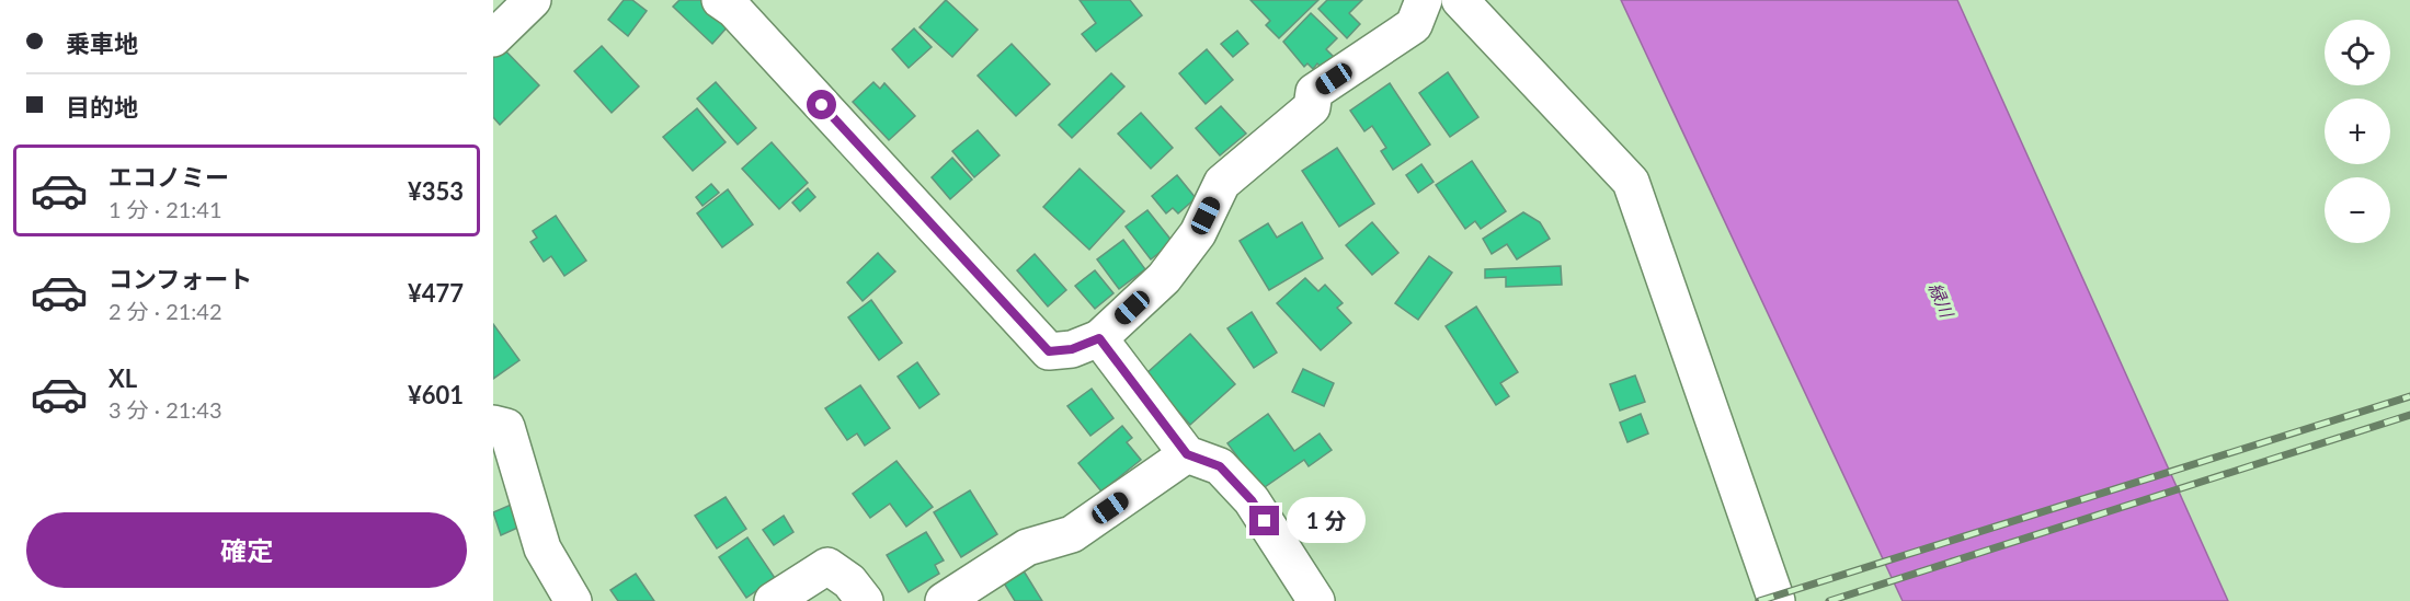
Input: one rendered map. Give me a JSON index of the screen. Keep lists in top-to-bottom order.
{
  "water": ["緑川"],
  "page": {
    "banner": ["乗車地", "目的地"],
    "map_buttons": ["+", "−"],
    "list": [
      {
        "name": "エコノミー",
        "note": "1 分 · 21:41",
        "value": "¥353"
      },
      {
        "name": "コンフォート",
        "note": "2 分 · 21:42",
        "value": "¥477"
      },
      {
        "name": "XL",
        "note": "3 分 · 21:43",
        "value": "¥601"
      }
    ],
    "bubble": "1 分",
    "buttons": "確定"
  }
}
